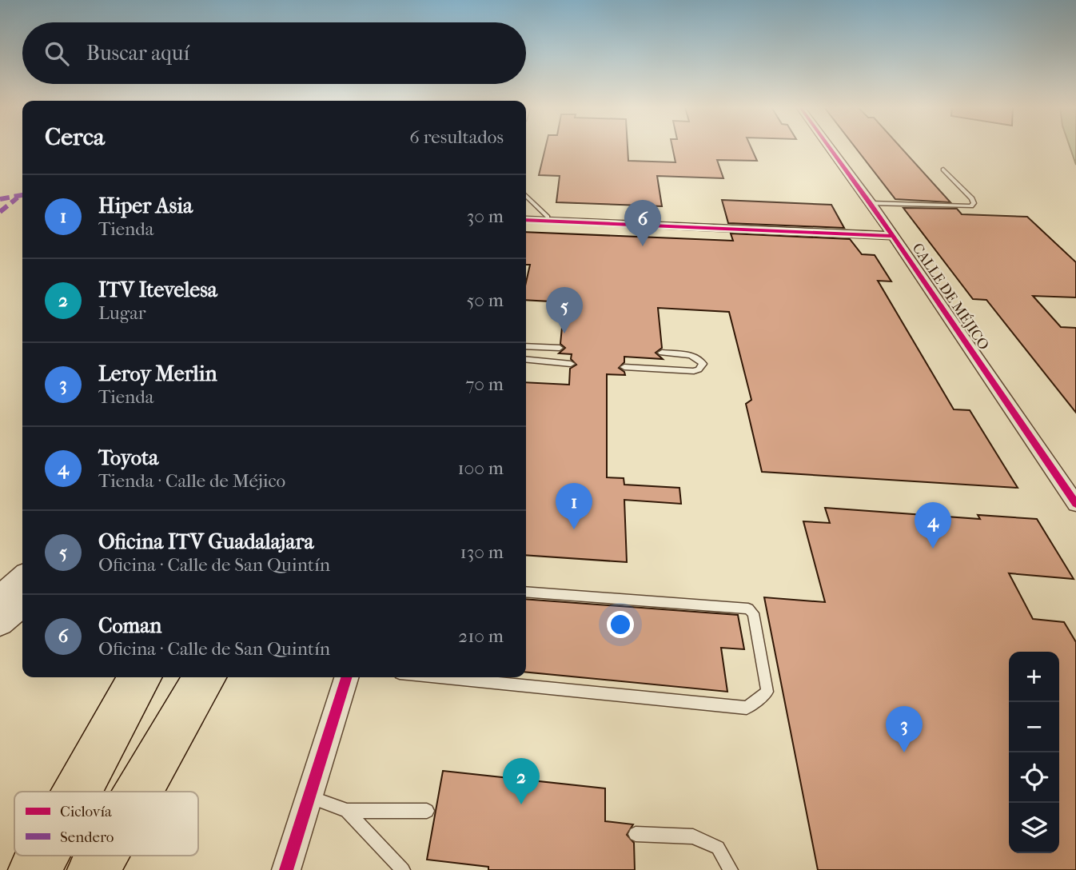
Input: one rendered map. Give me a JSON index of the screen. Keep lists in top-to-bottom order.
{
  "streets": {
    "street": ["CALLE DE MÉJICO"]
  },
  "legend": ["Ciclovía", "Sendero"],
  "page": {
    "search": "Buscar aquí",
    "heading": ["Cerca", "6 resultados"],
    "list": [
      {
        "mark": "1",
        "name": "Hiper Asia",
        "note": "Tienda",
        "value": "30 m"
      },
      {
        "mark": "2",
        "name": "ITV Itevelesa",
        "note": "Lugar",
        "value": "50 m"
      },
      {
        "mark": "3",
        "name": "Leroy Merlin",
        "note": "Tienda",
        "value": "70 m"
      },
      {
        "mark": "4",
        "name": "Toyota",
        "note": "Tienda · Calle de Méjico",
        "value": "100 m"
      },
      {
        "mark": "5",
        "name": "Oficina ITV Guadalajara",
        "note": "Oficina · Calle de San Quintín",
        "value": "130 m"
      },
      {
        "mark": "6",
        "name": "Coman",
        "note": "Oficina · Calle de San Quintín",
        "value": "210 m"
      }
    ],
    "pins": [
      "6",
      "5",
      "1",
      "4",
      "3",
      "2"
    ],
    "map_buttons": ["+", "−"]
  }
}
